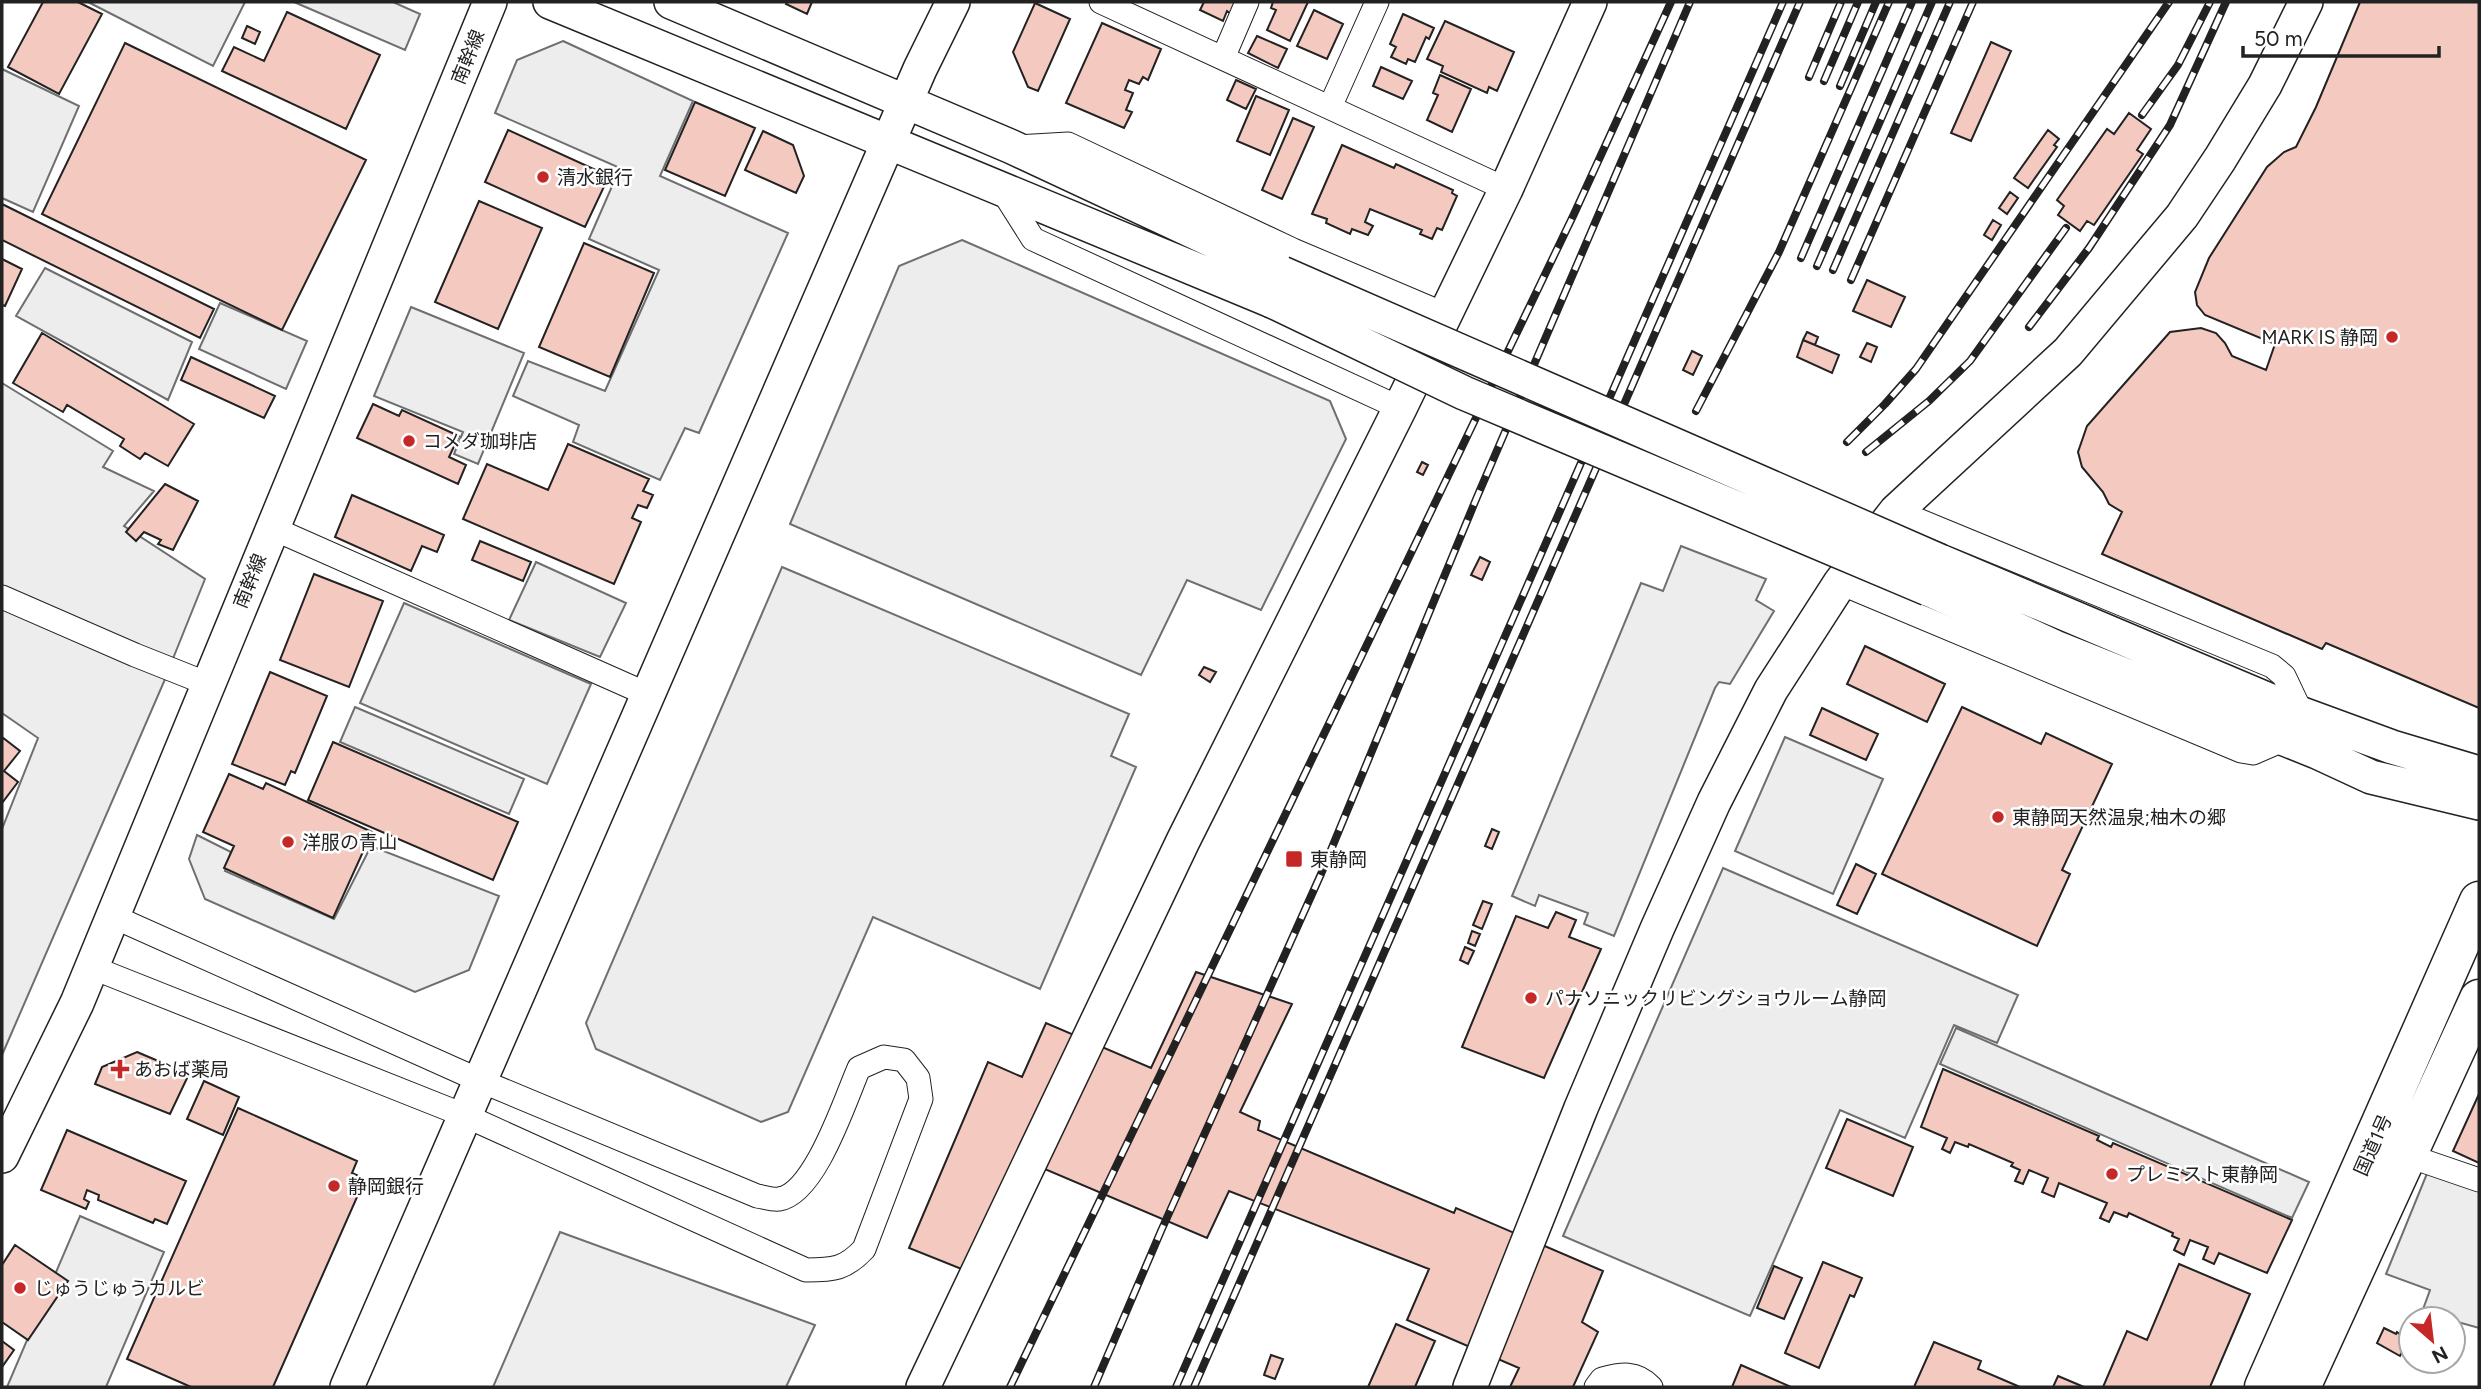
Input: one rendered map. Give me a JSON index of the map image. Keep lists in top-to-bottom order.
{
  "streets": {
    "highway": ["国道1号"],
    "street": ["南幹線"]
  },
  "places": {
    "other": [
      "清水銀行",
      "MARK IS 静岡",
      "コメダ珈琲店",
      "東静岡天然温泉;柚木の郷",
      "洋服の青山",
      "パナソニックリビングショウルーム静岡",
      "プレミスト東静岡",
      "静岡銀行",
      "じゅうじゅうカルビ"
    ],
    "transit": ["東静岡"],
    "health": ["あおば薬局"]
  },
  "scale_bar": "50 m",
  "north": "bottom right"
}
